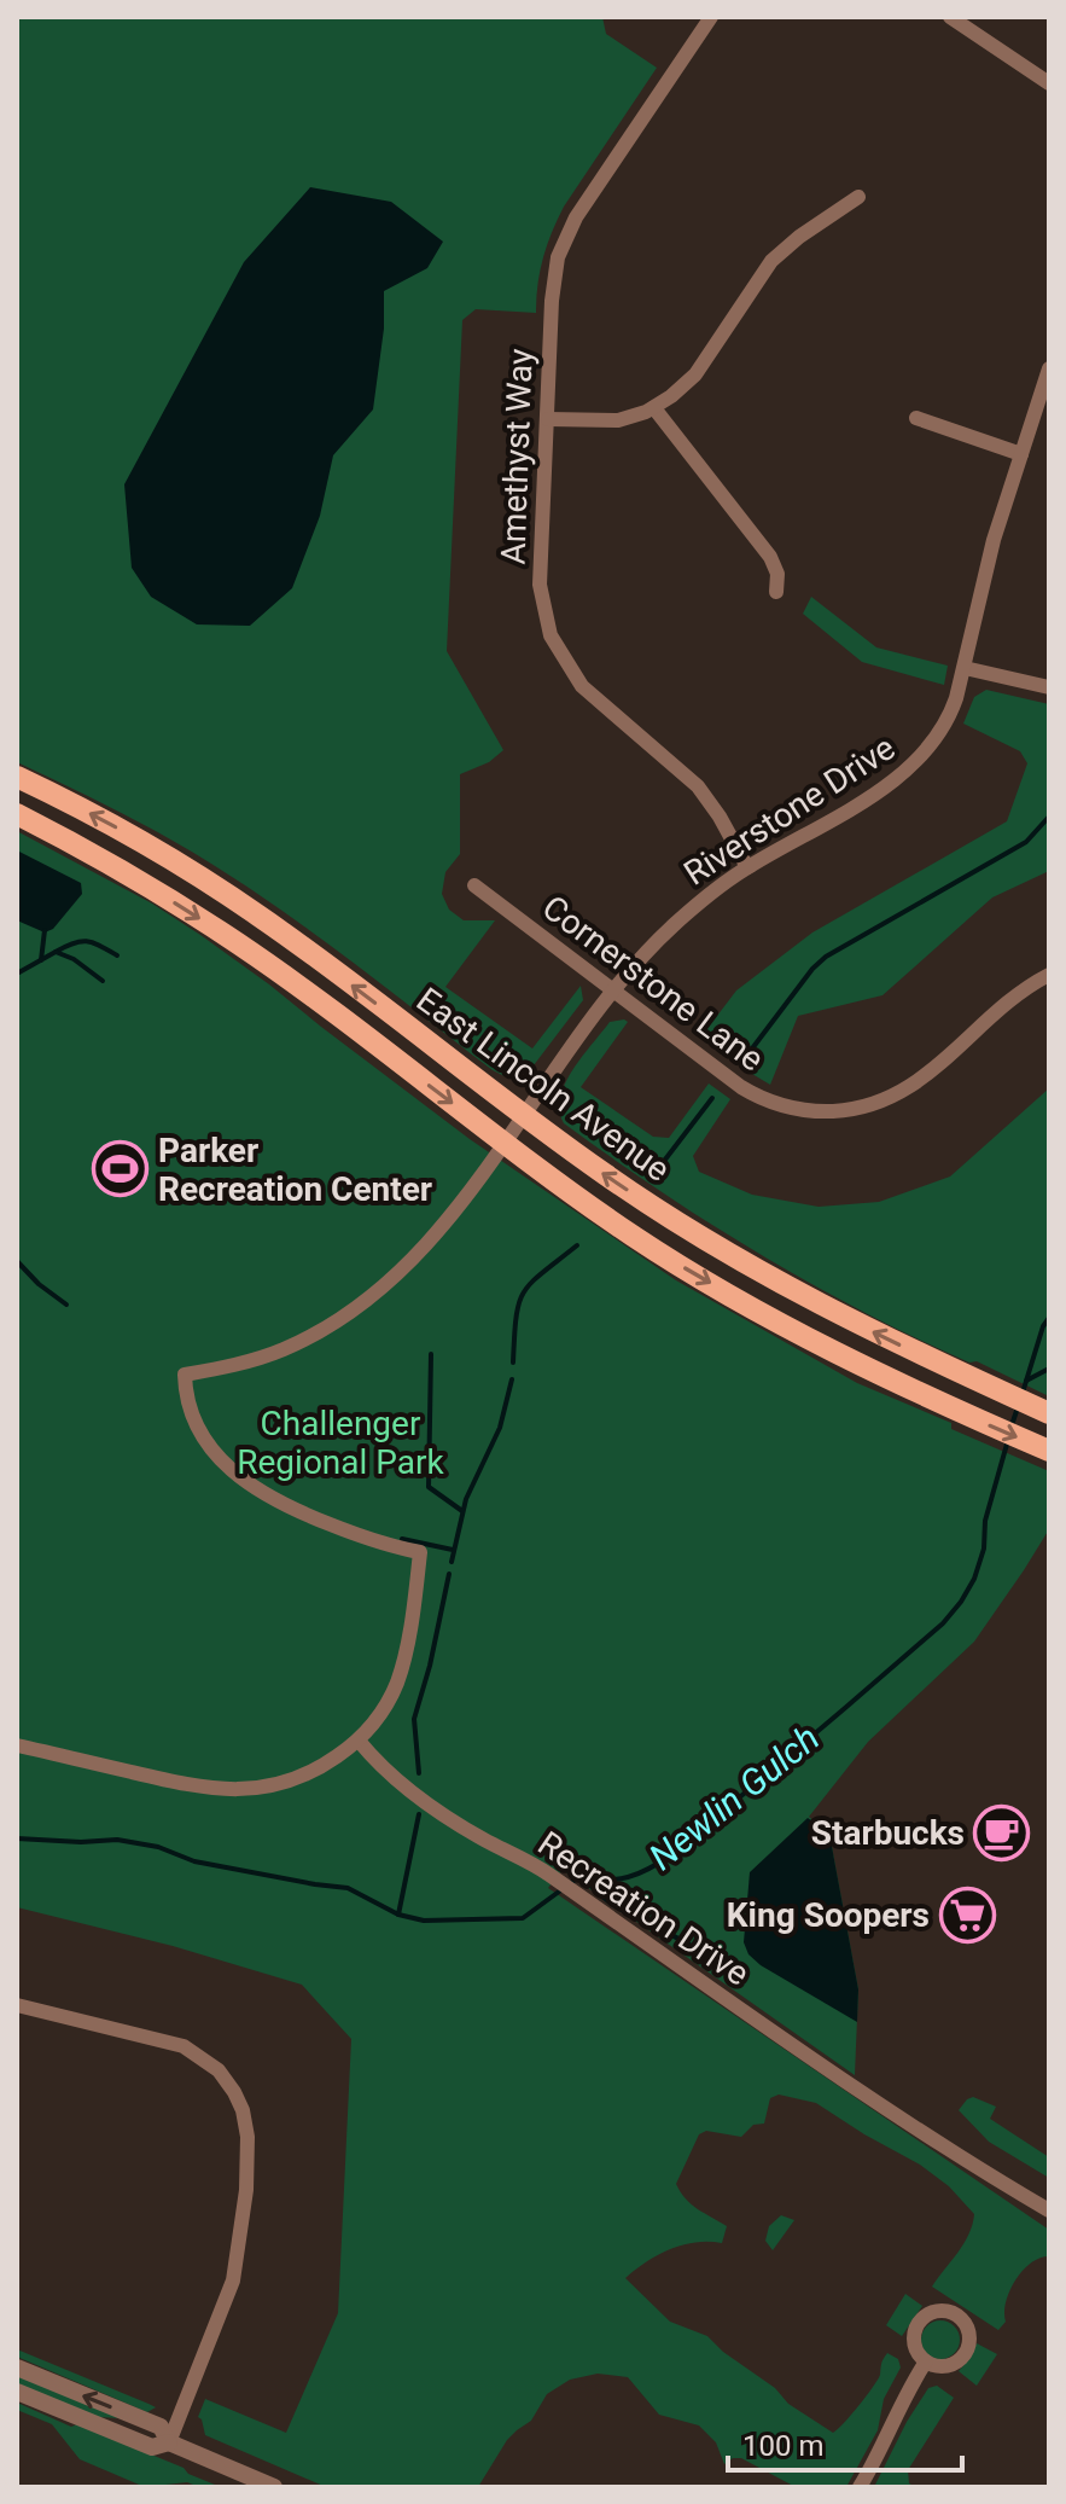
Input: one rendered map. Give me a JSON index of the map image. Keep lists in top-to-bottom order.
{
  "streets": {
    "main road": ["East Lincoln Avenue"],
    "street": [
      "Amethyst Way",
      "Riverstone Drive",
      "Cornerstone Lane",
      "Recreation Drive"
    ]
  },
  "crossings": [
    ["Amethyst Way", "Riverstone Drive"],
    ["Riverstone Drive", "Cornerstone Lane"],
    ["Riverstone Drive", "East Lincoln Avenue"]
  ],
  "water": ["Newlin Gulch"],
  "parks": ["Challenger Regional Park"],
  "places": {
    "sports": ["Parker Recreation Center"],
    "cafe": ["Starbucks"],
    "supermarket": ["King Soopers"]
  },
  "scale_bar": "100 m"
}
